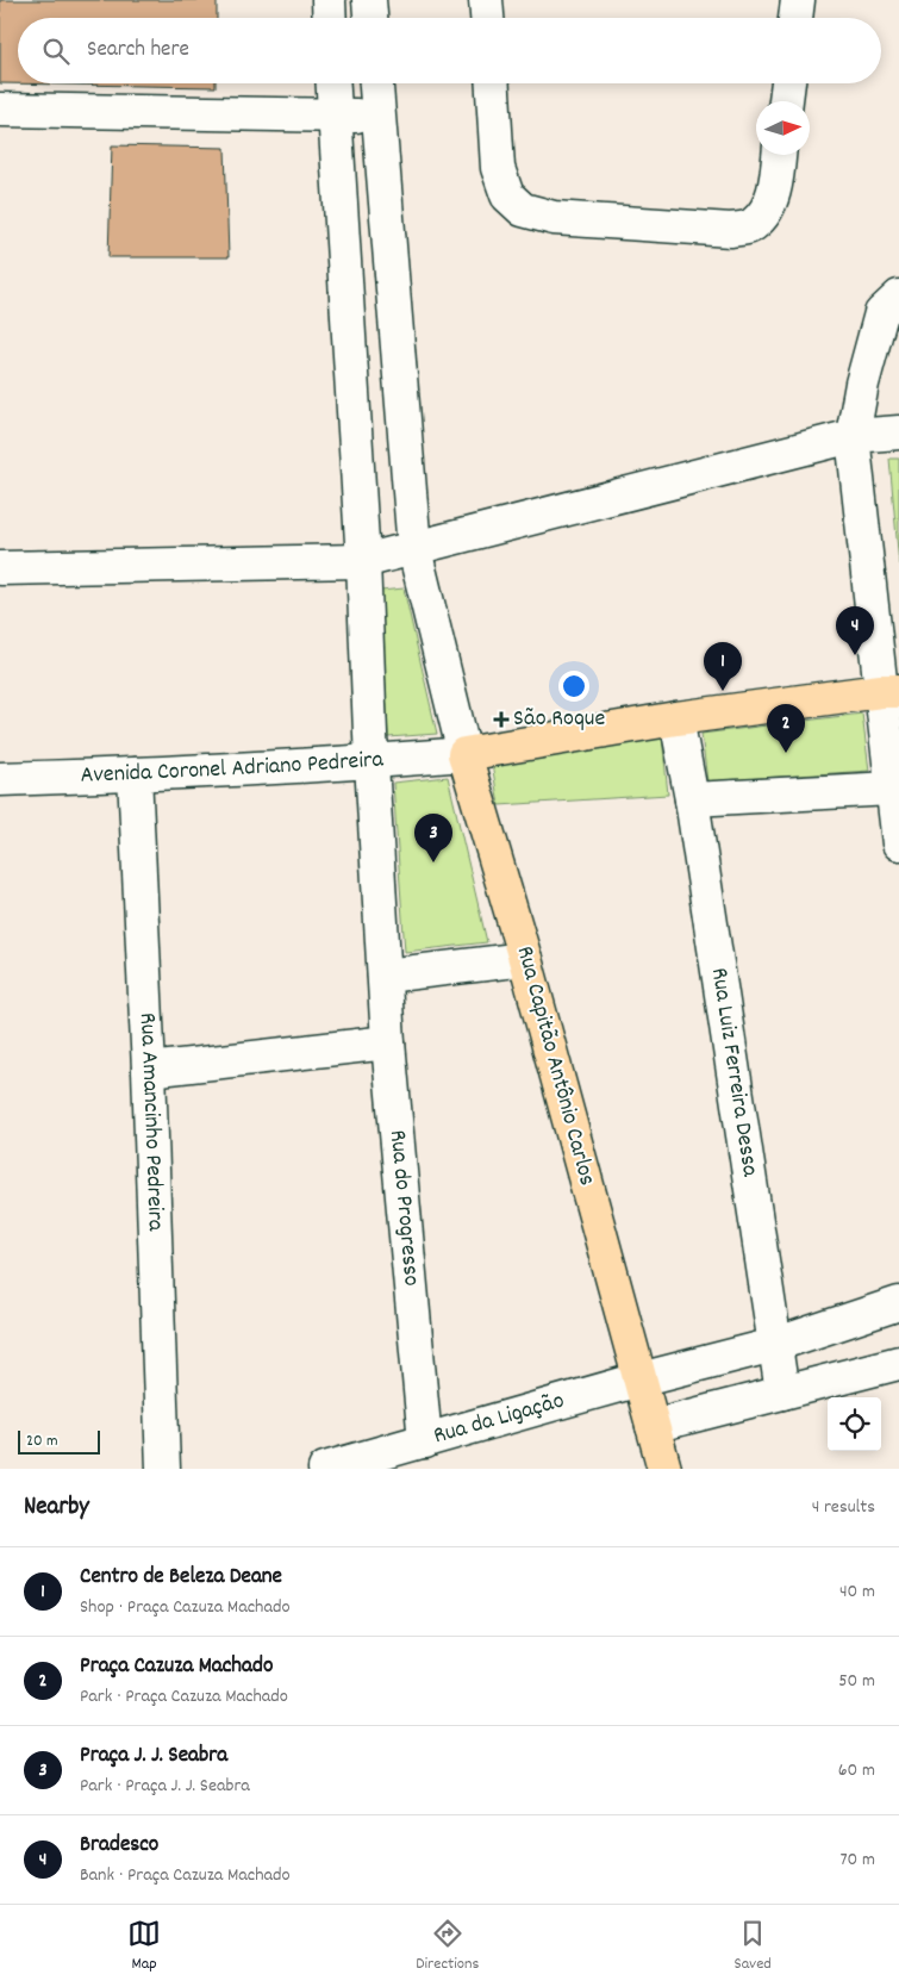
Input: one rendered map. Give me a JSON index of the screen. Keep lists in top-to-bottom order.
{
  "streets": {
    "main road": ["Rua Capitão Antônio Carlos"],
    "street": [
      "Avenida Coronel Adriano Pedreira",
      "Rua Luiz Ferreira Dessa",
      "Rua Amancinho Pedreira",
      "Rua do Progresso",
      "Rua da Ligação"
    ]
  },
  "crossings": [
    ["Avenida Coronel Adriano Pedreira", "Rua Capitão Antônio Carlos"],
    ["Avenida Coronel Adriano Pedreira", "Rua Amancinho Pedreira"],
    ["Avenida Coronel Adriano Pedreira", "Rua do Progresso"],
    ["Rua Capitão Antônio Carlos", "Rua da Ligação"],
    ["Rua Luiz Ferreira Dessa", "Rua da Ligação"],
    ["Rua do Progresso", "Rua da Ligação"]
  ],
  "places": {
    "health": ["São Roque"]
  },
  "scale_bar": "20 m",
  "north": "right",
  "page": {
    "search": "Search here",
    "pins": [
      "4",
      "1",
      "2",
      "3"
    ],
    "scale": "20 m",
    "heading": ["Nearby", "4 results"],
    "list": [
      {
        "mark": "1",
        "name": "Centro de Beleza Deane",
        "note": "Shop · Praça Cazuza Machado",
        "value": "40 m"
      },
      {
        "mark": "2",
        "name": "Praça Cazuza Machado",
        "note": "Park · Praça Cazuza Machado",
        "value": "50 m"
      },
      {
        "mark": "3",
        "name": "Praça J. J. Seabra",
        "note": "Park · Praça J. J. Seabra",
        "value": "60 m"
      },
      {
        "mark": "4",
        "name": "Bradesco",
        "note": "Bank · Praça Cazuza Machado",
        "value": "70 m"
      }
    ],
    "nav": ["Map", "Directions", "Saved"]
  }
}
